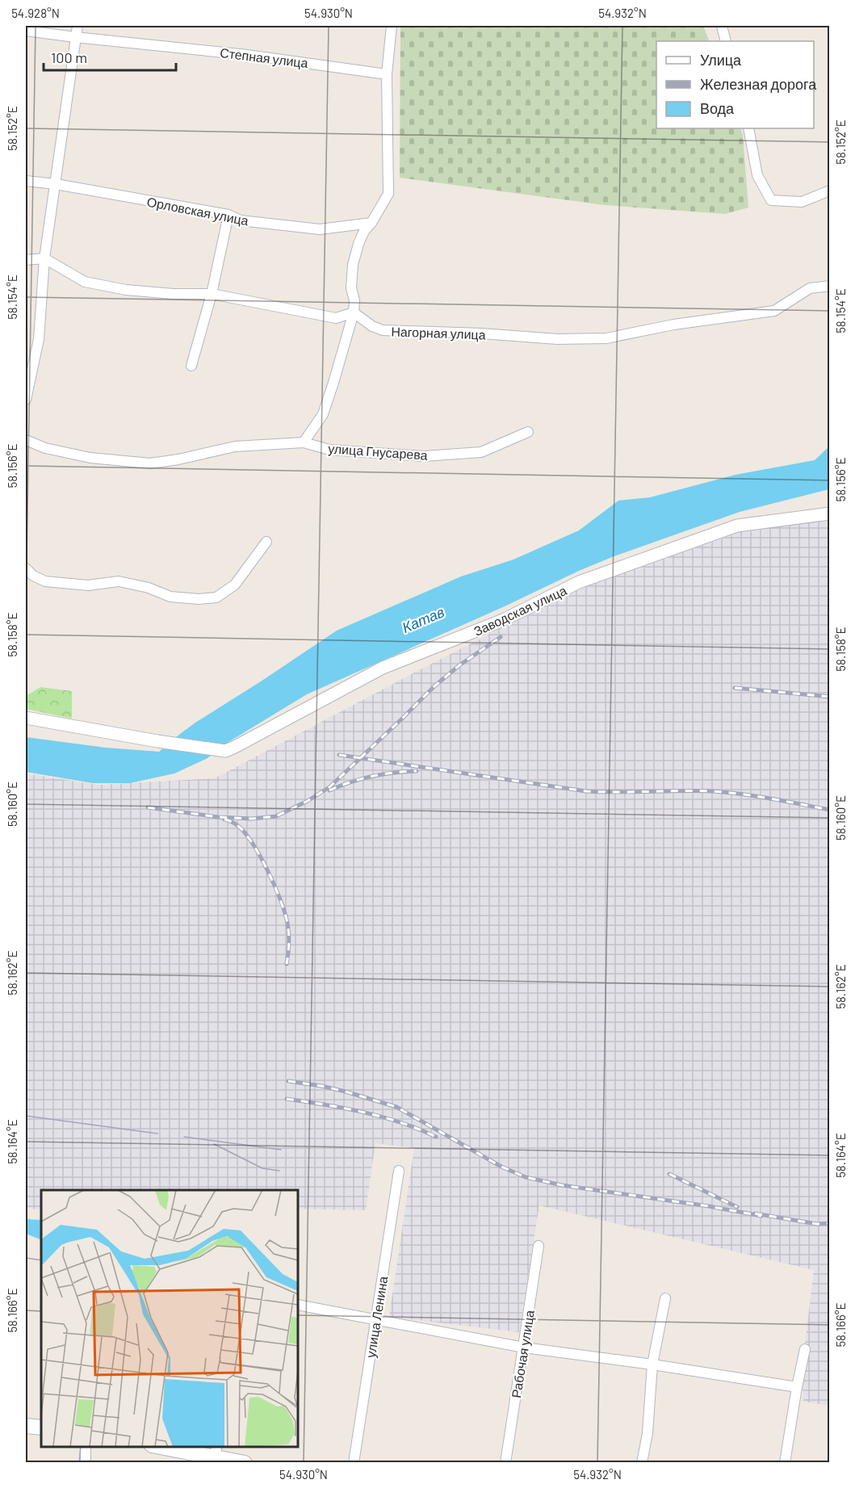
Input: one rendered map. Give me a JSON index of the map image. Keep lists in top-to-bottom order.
{
  "streets": {
    "street": [
      "Степная улица",
      "Орловская улица",
      "Нагорная улица",
      "улица Гнусарева",
      "Заводская улица",
      "улица Ленина",
      "Рабочая улица"
    ]
  },
  "water": ["Катав"],
  "legend": ["Улица", "Железная дорога", "Вода"],
  "scale_bar": "100 m",
  "coordinates": [
    "54.928°N",
    "54.930°N",
    "54.932°N",
    "58.152°E",
    "58.154°E",
    "58.156°E",
    "58.158°E",
    "58.160°E",
    "58.162°E",
    "58.164°E",
    "58.166°E"
  ]
}
